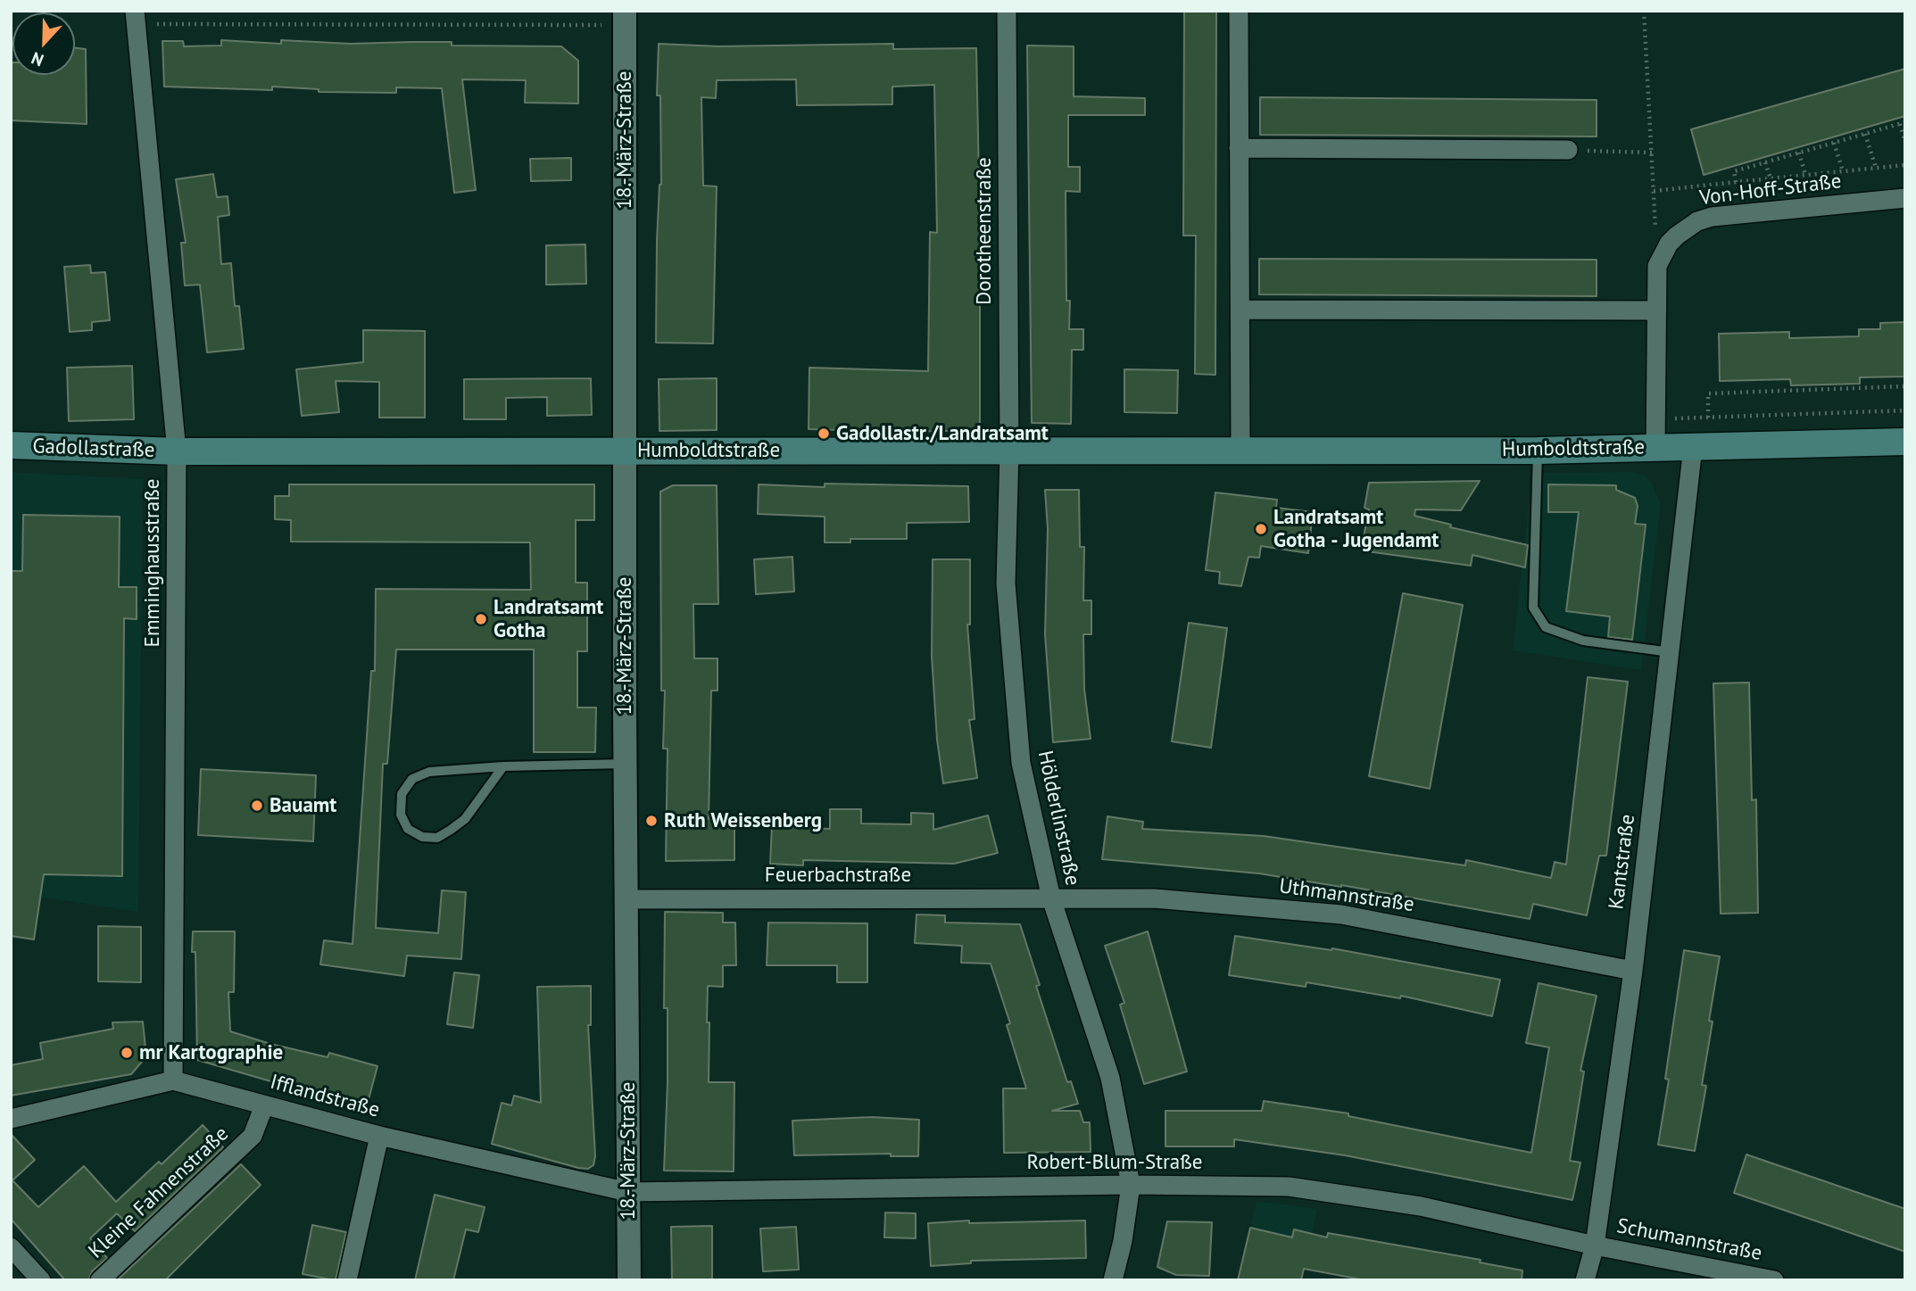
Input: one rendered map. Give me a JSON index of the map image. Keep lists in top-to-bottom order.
{
  "streets": {
    "main road": ["Gadollastraße", "Humboldtstraße"],
    "street": [
      "18.-März-Straße",
      "Von-Hoff-Straße",
      "Dorotheenstraße",
      "Emminghausstraße",
      "Hölderlinstraße",
      "Kantstraße",
      "Feuerbachstraße",
      "Uthmannstraße",
      "Ifflandstraße",
      "Robert-Blum-Straße",
      "Kleine Fahnenstraße",
      "Schumannstraße"
    ]
  },
  "crossings": [
    ["18.-März-Straße", "Humboldtstraße"],
    ["18.-März-Straße", "Feuerbachstraße"],
    ["18.-März-Straße", "Ifflandstraße"],
    ["18.-März-Straße", "Robert-Blum-Straße"],
    ["Von-Hoff-Straße", "Humboldtstraße"],
    ["Dorotheenstraße", "Humboldtstraße"],
    ["Dorotheenstraße", "Hölderlinstraße"],
    ["Gadollastraße", "Humboldtstraße"],
    ["Gadollastraße", "Emminghausstraße"],
    ["Humboldtstraße", "Emminghausstraße"],
    ["Humboldtstraße", "Hölderlinstraße"],
    ["Humboldtstraße", "Kantstraße"],
    ["Emminghausstraße", "Ifflandstraße"],
    ["Hölderlinstraße", "Feuerbachstraße"],
    ["Hölderlinstraße", "Uthmannstraße"],
    ["Hölderlinstraße", "Robert-Blum-Straße"],
    ["Kantstraße", "Uthmannstraße"],
    ["Kantstraße", "Robert-Blum-Straße"],
    ["Kantstraße", "Schumannstraße"],
    ["Feuerbachstraße", "Uthmannstraße"],
    ["Ifflandstraße", "Robert-Blum-Straße"],
    ["Ifflandstraße", "Kleine Fahnenstraße"],
    ["Robert-Blum-Straße", "Schumannstraße"]
  ],
  "places": [
    "Gadollastr./Landratsamt",
    "Landratsamt Gotha - Jugendamt",
    "Landratsamt Gotha",
    "Bauamt",
    "Ruth Weissenberg",
    "mr Kartographie"
  ],
  "north": "bottom"
}
